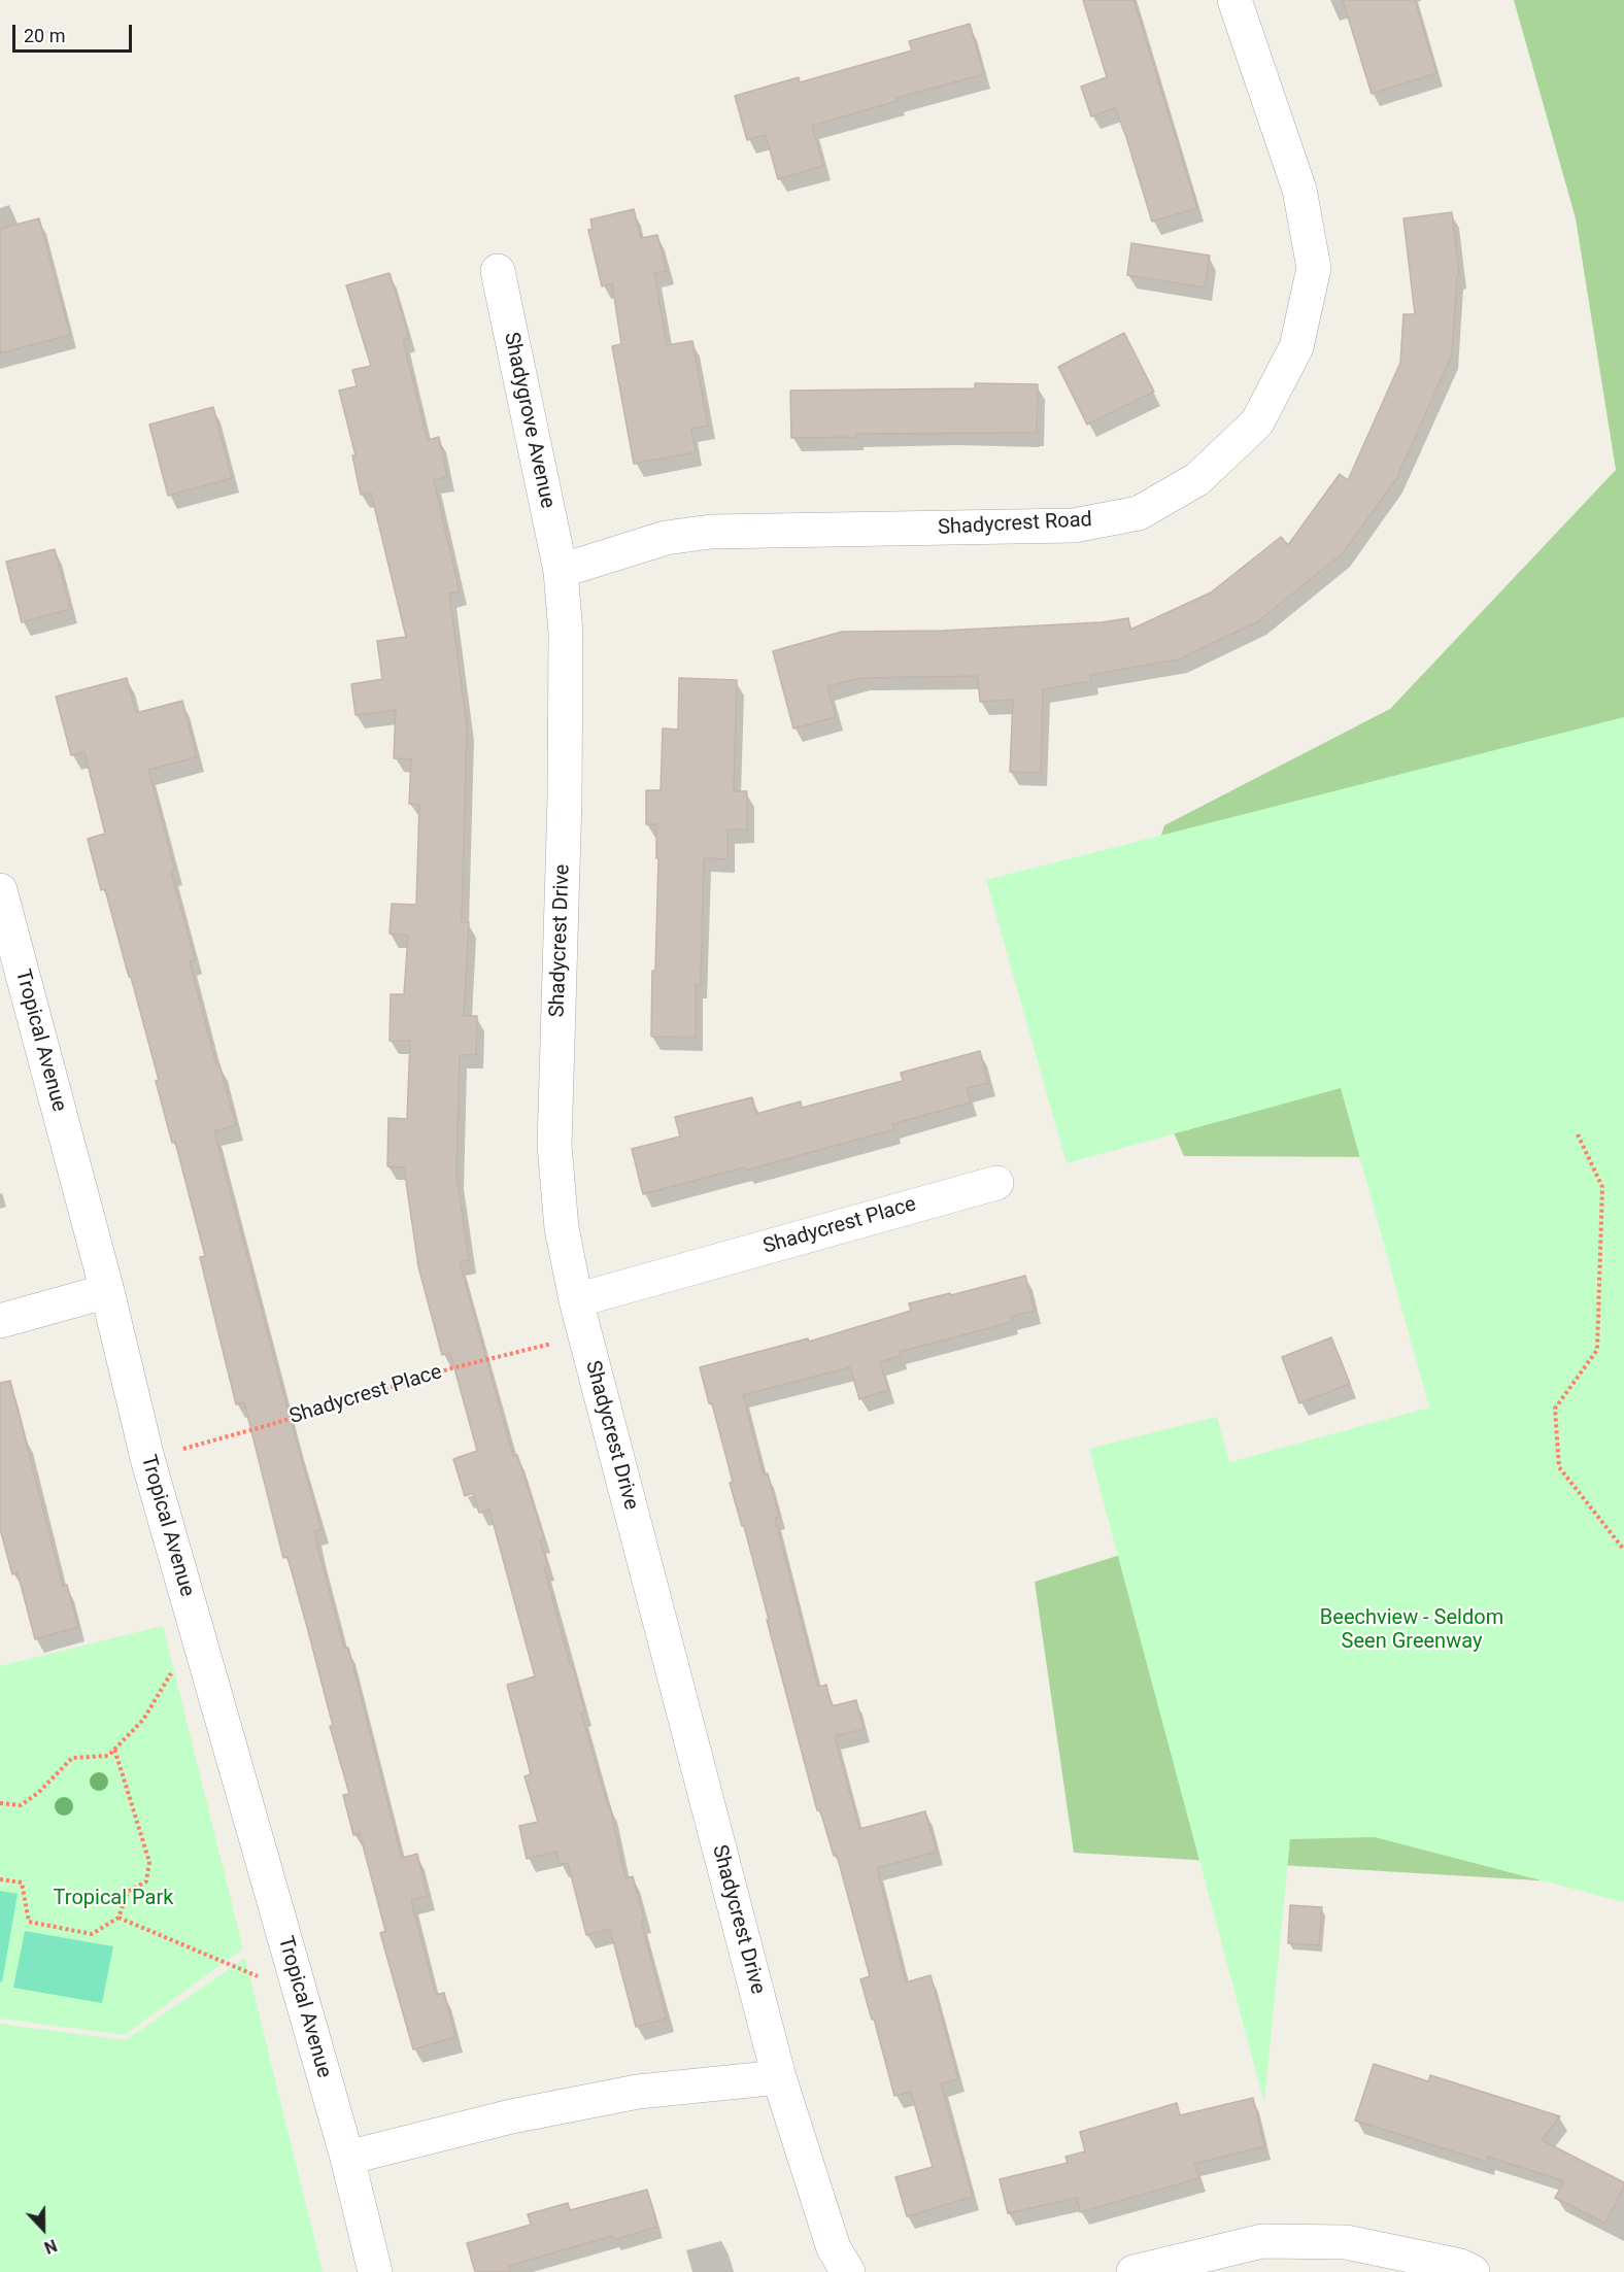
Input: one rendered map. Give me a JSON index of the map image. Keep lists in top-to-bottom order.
{
  "streets": {
    "street": [
      "Shadygrove Avenue",
      "Shadycrest Road",
      "Shadycrest Drive",
      "Tropical Avenue",
      "Shadycrest Place"
    ]
  },
  "crossings": [
    ["Shadygrove Avenue", "Shadycrest Road"],
    ["Shadygrove Avenue", "Shadycrest Drive"],
    ["Shadycrest Road", "Shadycrest Drive"],
    ["Shadycrest Drive", "Shadycrest Place"],
    ["Tropical Avenue", "Shadycrest Place"]
  ],
  "parks": ["Beechview - Seldom Seen Greenway", "Tropical Park"],
  "scale_bar": "20 m",
  "north": "bottom"
}
